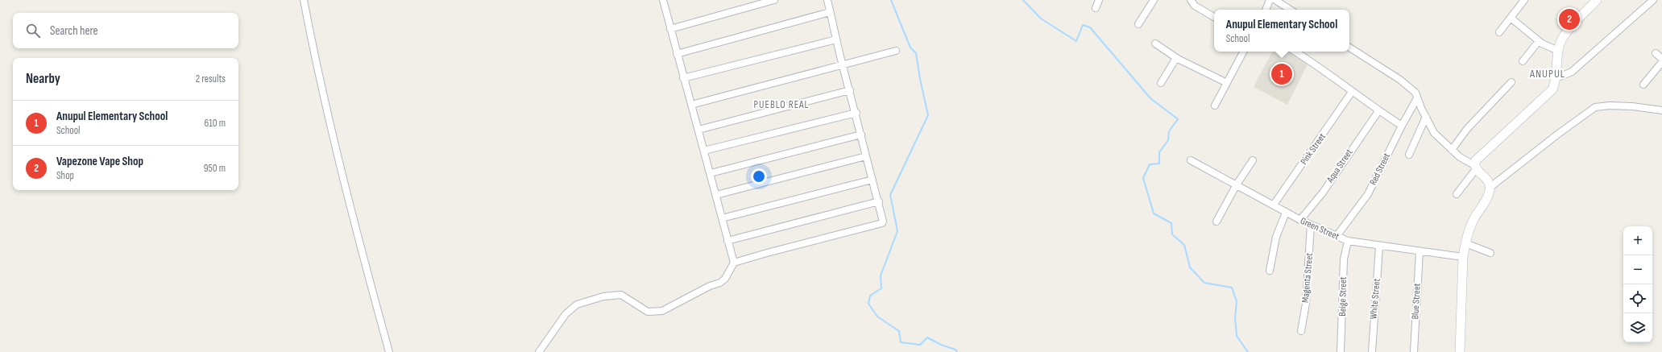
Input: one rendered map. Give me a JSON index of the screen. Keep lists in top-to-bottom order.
{
  "streets": {
    "street": [
      "Pink Street",
      "Aqua Street",
      "Red Street",
      "Green Street",
      "Magenta Street",
      "Beige Street",
      "White Street",
      "Blue Street"
    ]
  },
  "crossings": [
    ["Pink Street", "Green Street"],
    ["Aqua Street", "Green Street"],
    ["Red Street", "Green Street"],
    ["Green Street", "Magenta Street"],
    ["Green Street", "Beige Street"],
    ["Green Street", "White Street"],
    ["Green Street", "Blue Street"]
  ],
  "districts": ["ANUPUL", "PUEBLO REAL"],
  "page": {
    "pins": ["2", "1"],
    "popup": ["Anupul Elementary School", "School"],
    "search": "Search here",
    "heading": ["Nearby", "2 results"],
    "list": [
      {
        "mark": "1",
        "name": "Anupul Elementary School",
        "note": "School",
        "value": "610 m"
      },
      {
        "mark": "2",
        "name": "Vapezone Vape Shop",
        "note": "Shop",
        "value": "950 m"
      }
    ],
    "map_buttons": ["+", "−"]
  }
}
